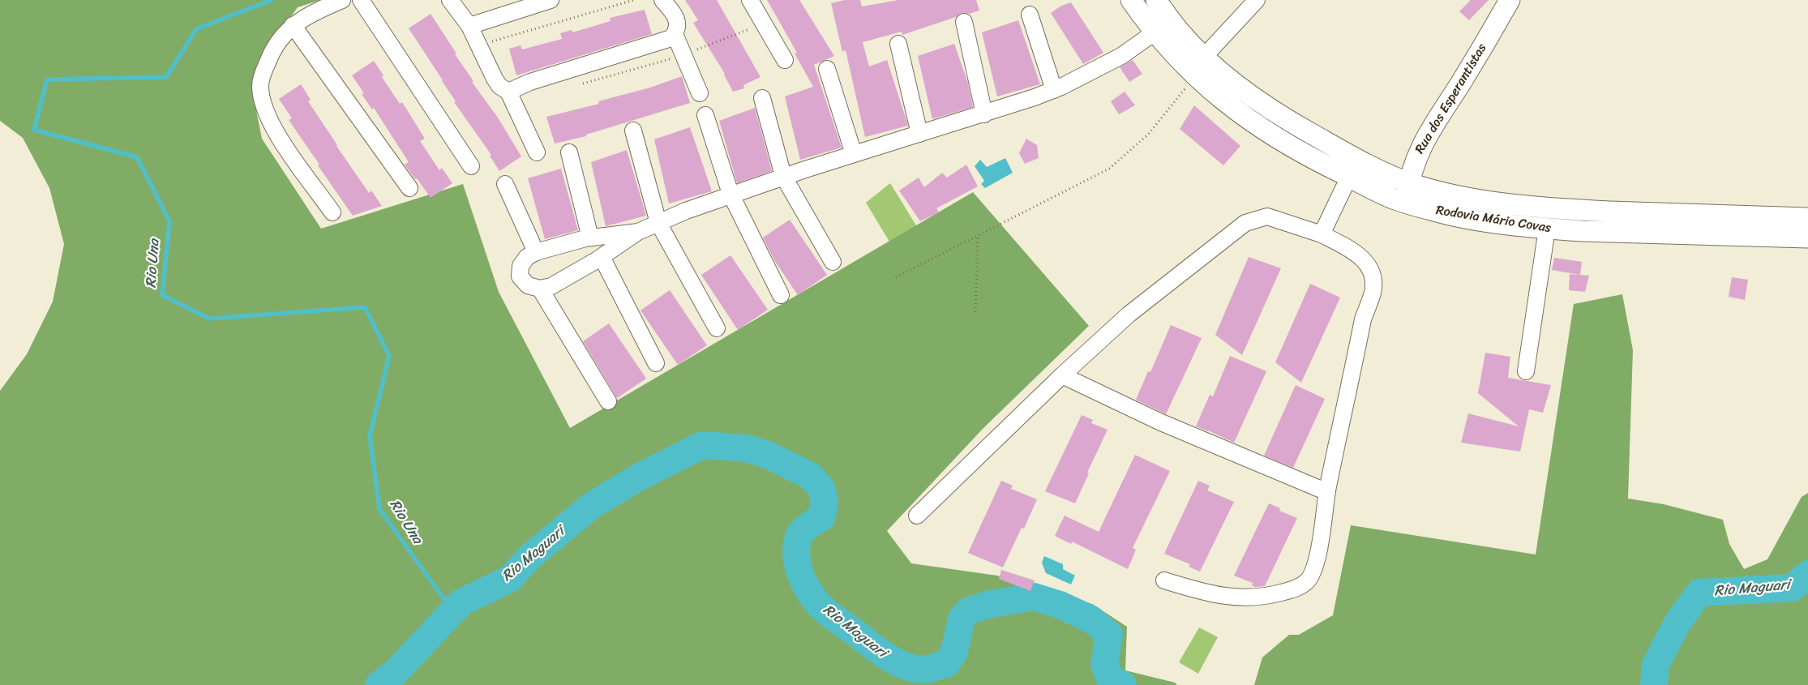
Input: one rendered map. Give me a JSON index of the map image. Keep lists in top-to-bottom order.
{
  "streets": {
    "main road": ["Rua dos Esperantistas", "Rodovia Mário Covas"]
  },
  "crossings": [
    ["Rua dos Esperantistas", "Rodovia Mário Covas"]
  ],
  "water": ["Rio Una", "Rio Maguari"]
}
